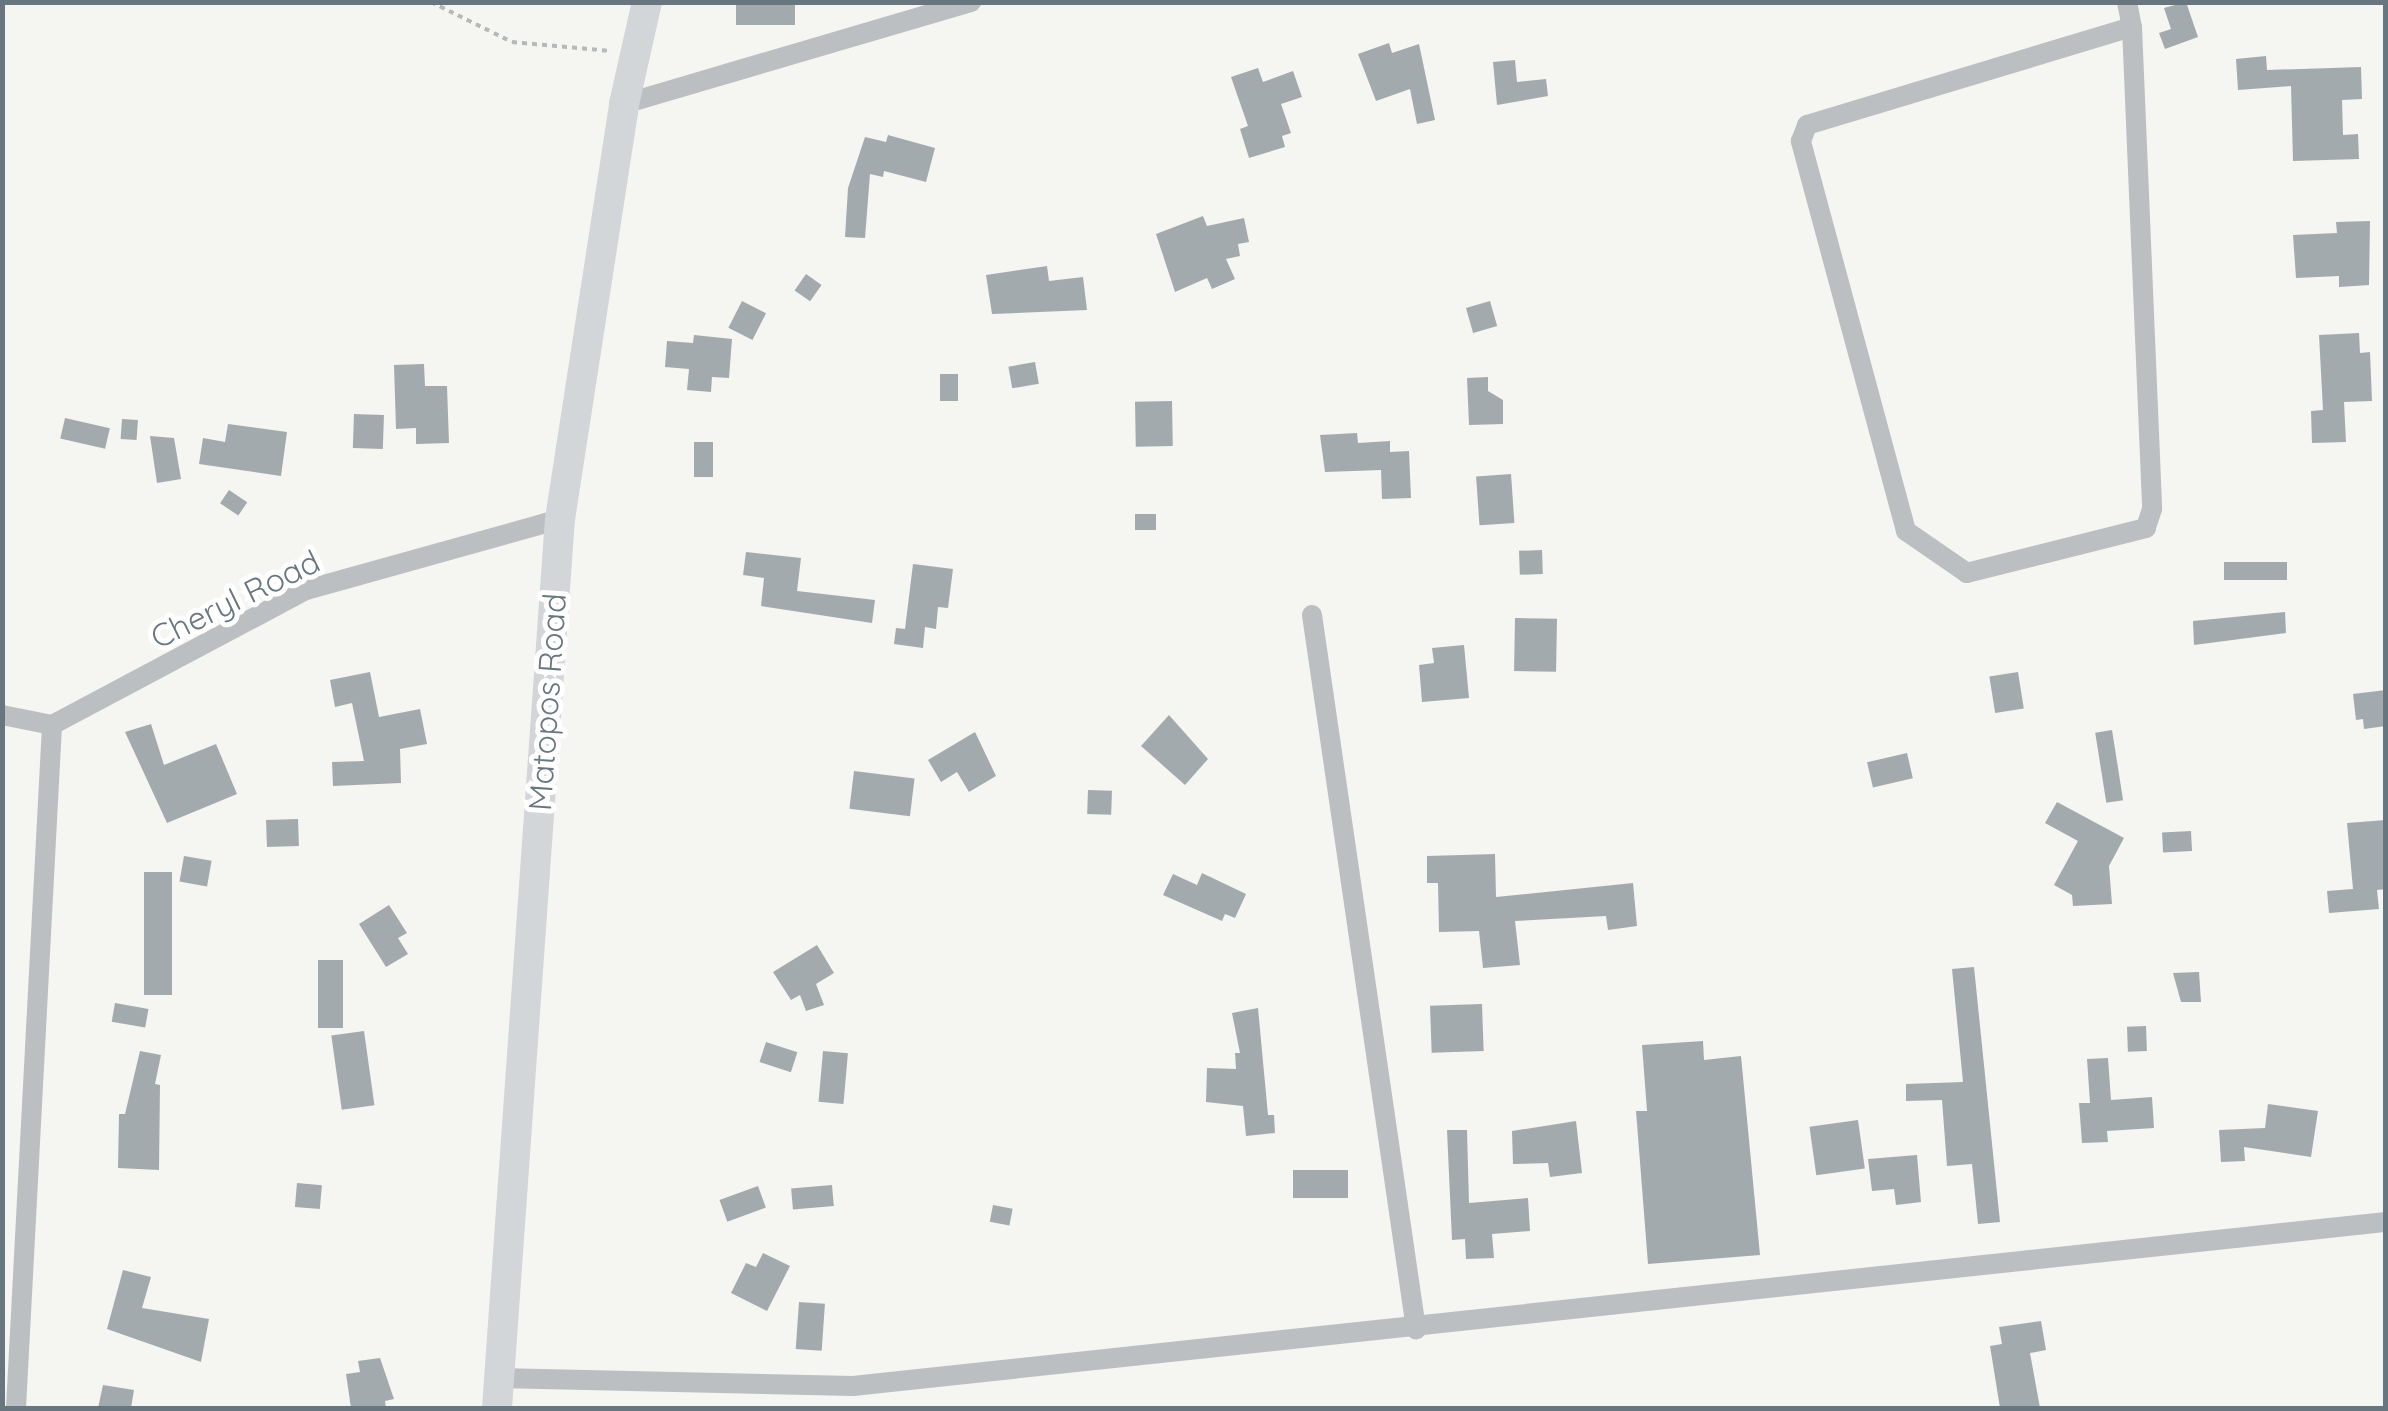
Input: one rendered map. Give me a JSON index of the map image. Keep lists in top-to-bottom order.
{
  "streets": {
    "main road": ["Matopos Road"],
    "street": ["Cheryl Road"]
  },
  "crossings": [
    ["Cheryl Road", "Matopos Road"]
  ]
}
